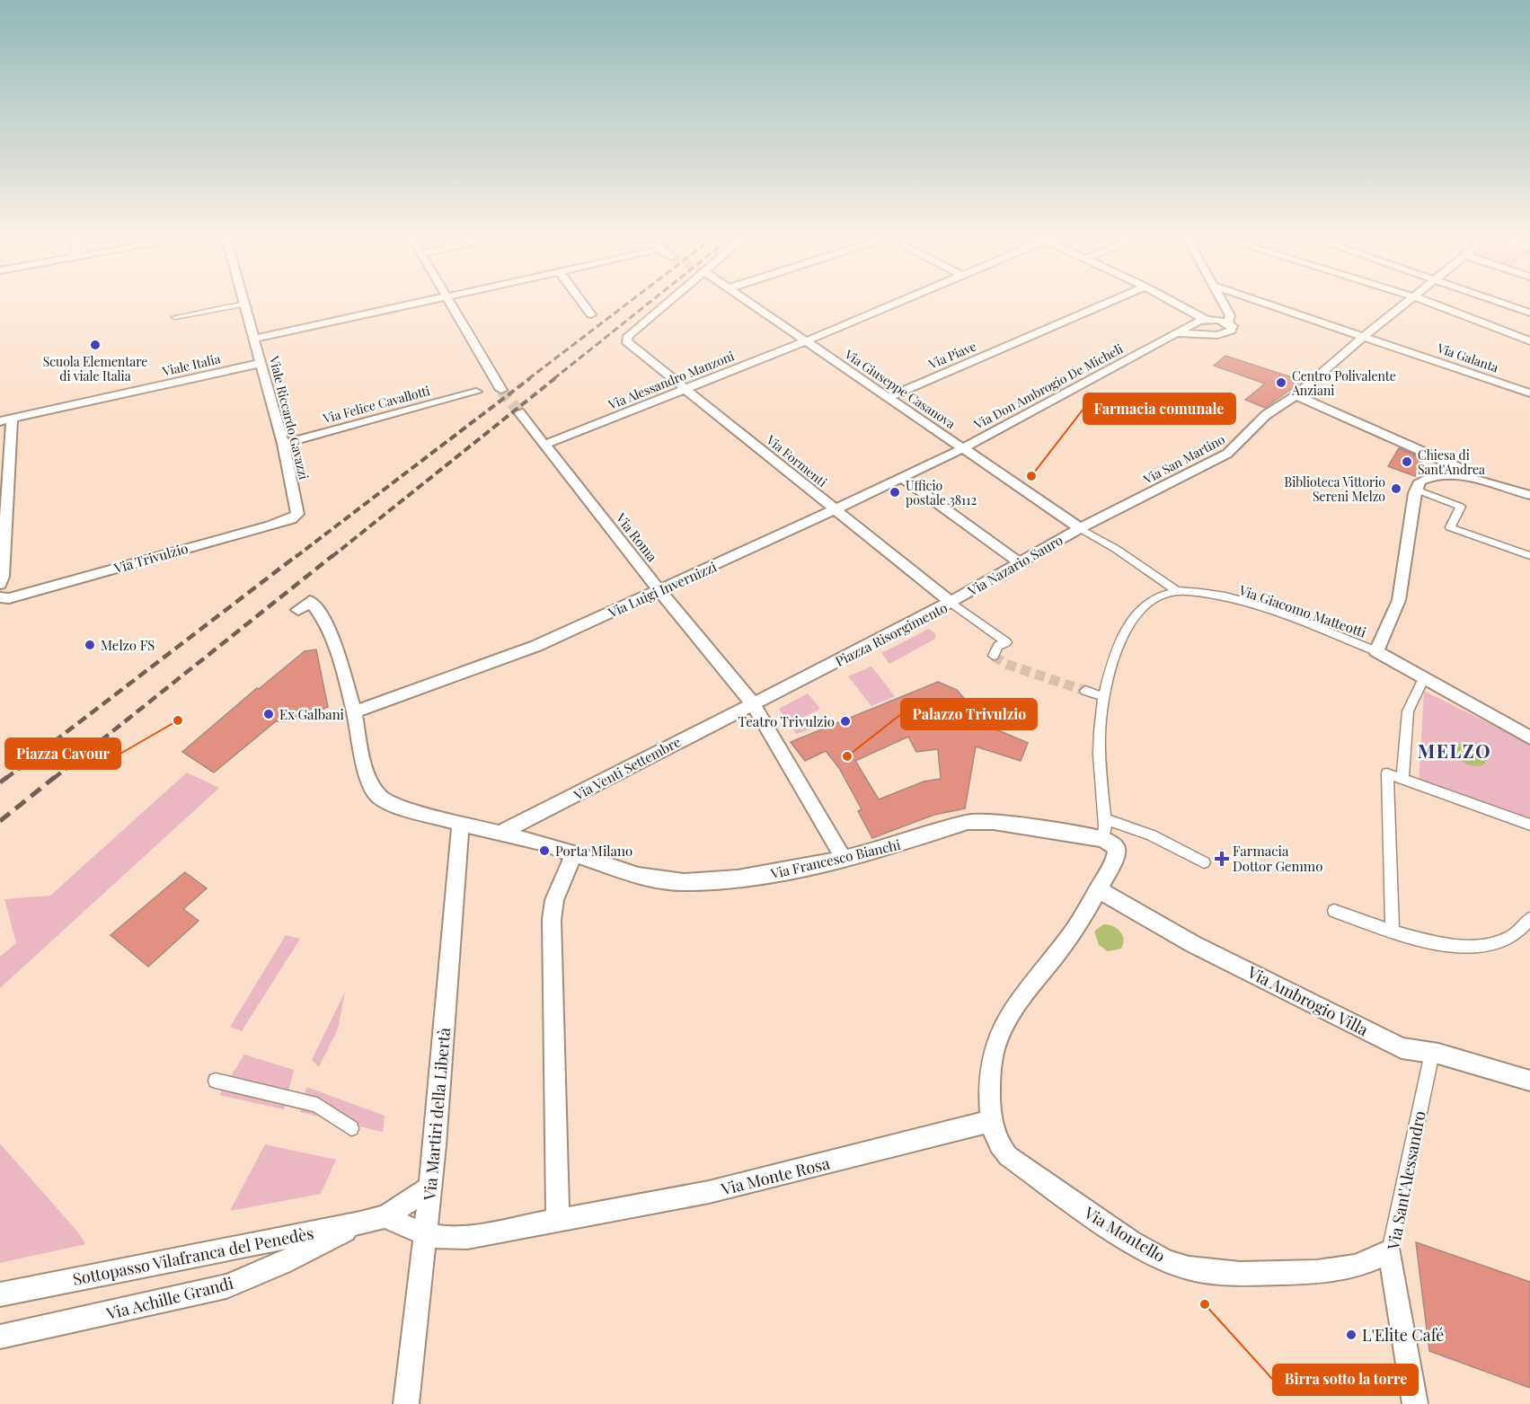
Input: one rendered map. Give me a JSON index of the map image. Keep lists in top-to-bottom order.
{
  "streets": {
    "street": [
      "Via Piave",
      "Via Galanta",
      "Viale Italia",
      "Via Alessandro Manzoni",
      "Via Don Ambrogio De Micheli",
      "Via Giuseppe Casanova",
      "Via Felice Cavallotti",
      "Viale Riccardo Gavazzi",
      "Via San Martino",
      "Via Formenti",
      "Via Roma",
      "Via Trivulzio",
      "Via Nazario Sauro",
      "Via Luigi Invernizzi",
      "Via Giacomo Matteotti",
      "Piazza Risorgimento",
      "Via Venti Settembre",
      "Via Francesco Bianchi",
      "Via Ambrogio Villa",
      "Via Martiri della Libertà",
      "Via Monte Rosa",
      "Via Sant'Alessandro",
      "Via Montello",
      "Sottopasso Vilafranca del Penedès",
      "Via Achille Grandi"
    ]
  },
  "crossings": [
    ["Via Piave", "Via Giuseppe Casanova"],
    ["Via Galanta", "Via San Martino"],
    ["Viale Italia", "Viale Riccardo Gavazzi"],
    ["Via Alessandro Manzoni", "Via Giuseppe Casanova"],
    ["Via Alessandro Manzoni", "Via Formenti"],
    ["Via Alessandro Manzoni", "Via Roma"],
    ["Via Don Ambrogio De Micheli", "Via Giuseppe Casanova"],
    ["Via Don Ambrogio De Micheli", "Via Luigi Invernizzi"],
    ["Via Giuseppe Casanova", "Via San Martino"],
    ["Via Giuseppe Casanova", "Via Nazario Sauro"],
    ["Via Giuseppe Casanova", "Via Luigi Invernizzi"],
    ["Via Felice Cavallotti", "Viale Riccardo Gavazzi"],
    ["Viale Riccardo Gavazzi", "Via Trivulzio"],
    ["Via San Martino", "Via Nazario Sauro"],
    ["Via Formenti", "Via Nazario Sauro"],
    ["Via Formenti", "Via Luigi Invernizzi"],
    ["Via Formenti", "Piazza Risorgimento"],
    ["Via Roma", "Via Luigi Invernizzi"],
    ["Via Roma", "Piazza Risorgimento"],
    ["Via Roma", "Via Venti Settembre"],
    ["Via Roma", "Via Francesco Bianchi"],
    ["Via Nazario Sauro", "Piazza Risorgimento"],
    ["Via Luigi Invernizzi", "Via Francesco Bianchi"],
    ["Piazza Risorgimento", "Via Venti Settembre"],
    ["Via Venti Settembre", "Via Francesco Bianchi"],
    ["Via Francesco Bianchi", "Via Martiri della Libertà"],
    ["Via Francesco Bianchi", "Via Montello"],
    ["Via Ambrogio Villa", "Via Sant'Alessandro"],
    ["Via Ambrogio Villa", "Via Montello"],
    ["Via Martiri della Libertà", "Via Monte Rosa"],
    ["Via Martiri della Libertà", "Sottopasso Vilafranca del Penedès"],
    ["Via Monte Rosa", "Via Montello"],
    ["Via Sant'Alessandro", "Via Montello"],
    ["Sottopasso Vilafranca del Penedès", "Via Achille Grandi"]
  ],
  "districts": ["MELZO"],
  "places": {
    "other": [
      "Scuola Elementare di viale Italia",
      "Centro Polivalente Anziani",
      "Chiesa di Sant'Andrea",
      "Farmacia comunale",
      "Biblioteca Vittorio Sereni Melzo",
      "Ufficio postale 38112",
      "Melzo FS",
      "Ex Galbani",
      "Piazza Cavour",
      "Teatro Trivulzio",
      "Palazzo Trivulzio",
      "Porta Milano",
      "Birra sotto la torre",
      "L'Elite Café"
    ],
    "health": ["Farmacia Dottor Gemmo"]
  }
}
